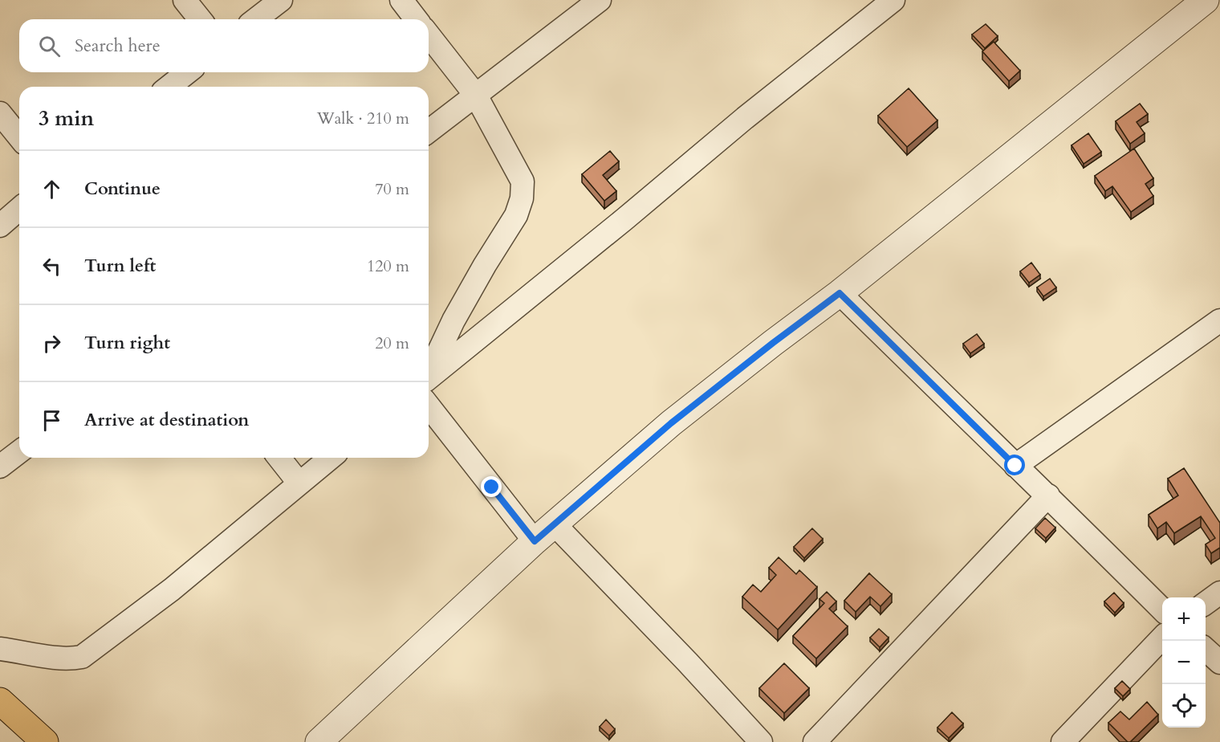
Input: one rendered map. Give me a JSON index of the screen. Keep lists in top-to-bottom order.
{
  "page": {
    "search": "Search here",
    "heading": ["3 min", "Walk · 210 m"],
    "list": [
      ["Continue", "70 m"],
      ["Turn left", "120 m"],
      ["Turn right", "20 m"],
      "Arrive at destination"
    ],
    "map_buttons": ["+", "−"]
  }
}
